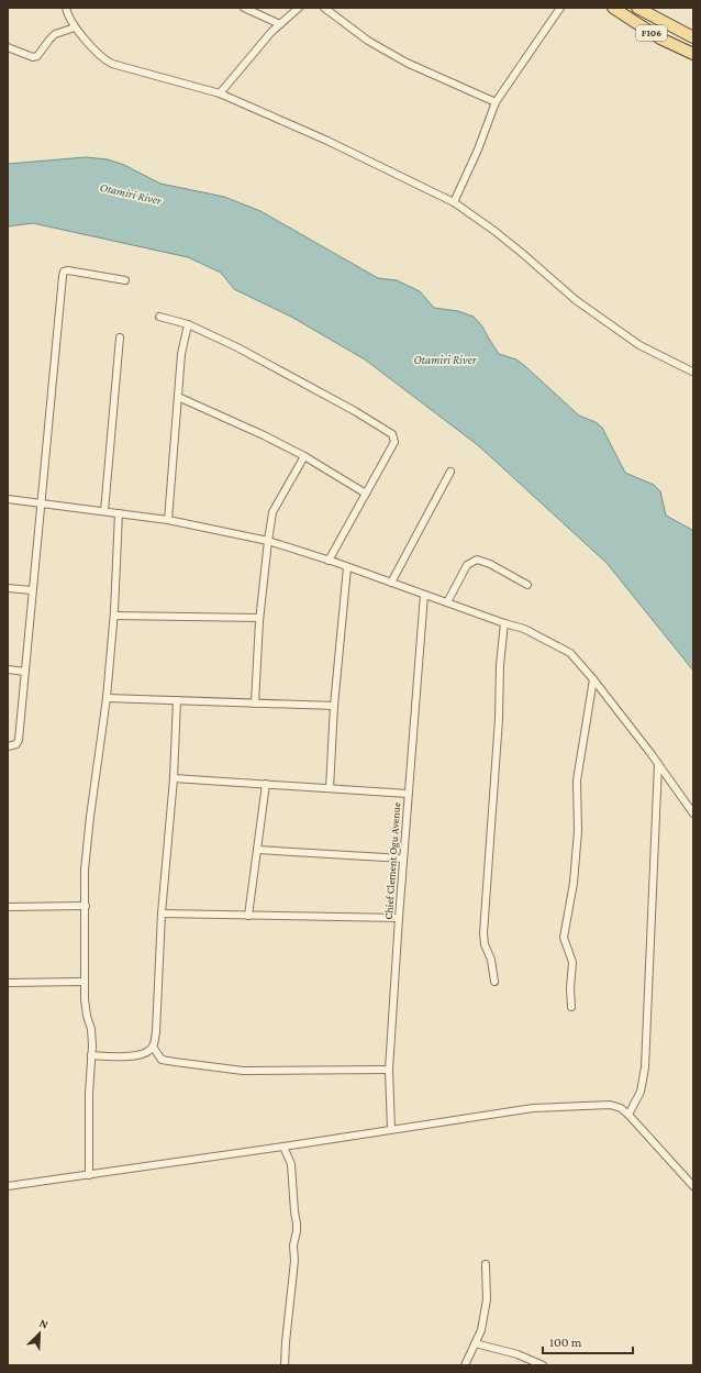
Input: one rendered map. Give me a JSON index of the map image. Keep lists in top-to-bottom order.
{
  "streets": {
    "main road": ["F106"],
    "street": ["Chief Clement Ogu Avenue"]
  },
  "water": ["Otamiri River"],
  "scale_bar": "100 m",
  "north": "top right"
}
